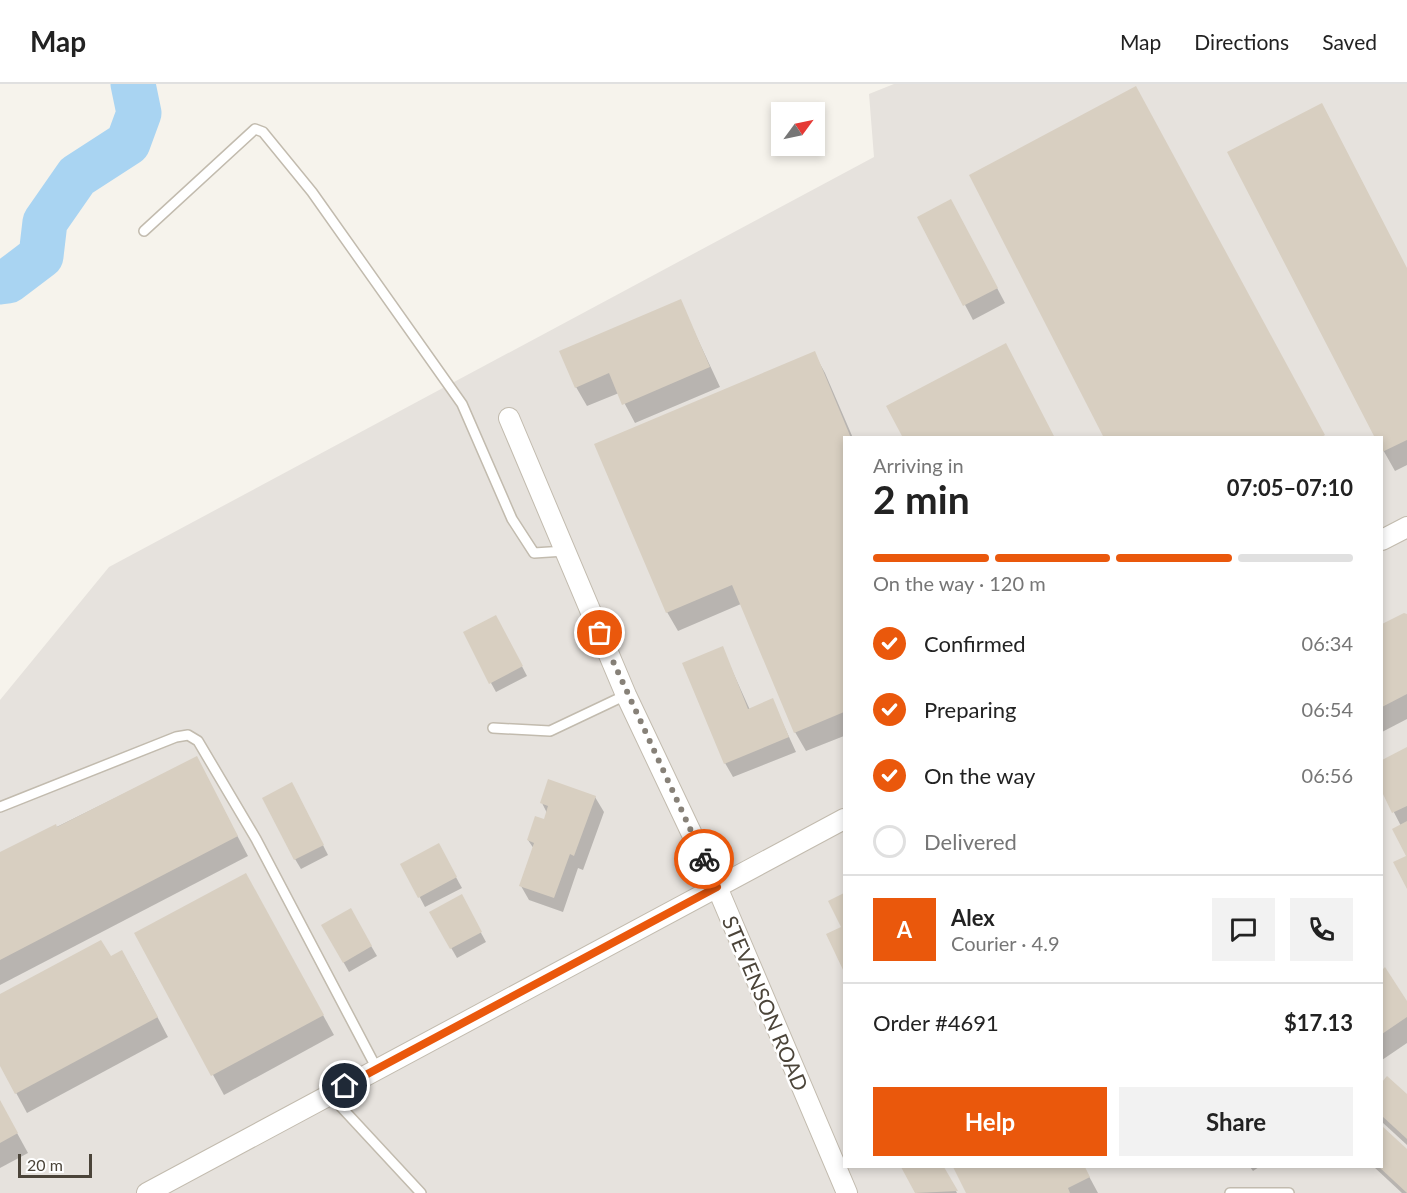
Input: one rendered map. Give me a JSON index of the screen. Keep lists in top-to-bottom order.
{
  "streets": {
    "street": ["STEVENSON ROAD"]
  },
  "scale_bar": "20 m",
  "north": "top right",
  "page": {
    "header": "Map",
    "nav": ["Map", "Directions", "Saved"],
    "heading": ["2 min", "Arriving in", "07:05–07:10"],
    "panel": [
      "Alex",
      "Courier · 4.9",
      "Order #4691",
      "$17.13"
    ],
    "bar": "On the way · 120 m",
    "list": [
      ["Confirmed", "06:34"],
      ["Preparing", "06:54"],
      ["On the way", "06:56"],
      "Delivered"
    ],
    "round": "A",
    "buttons": ["Help", "Share"],
    "scale": "20 m"
  }
}
